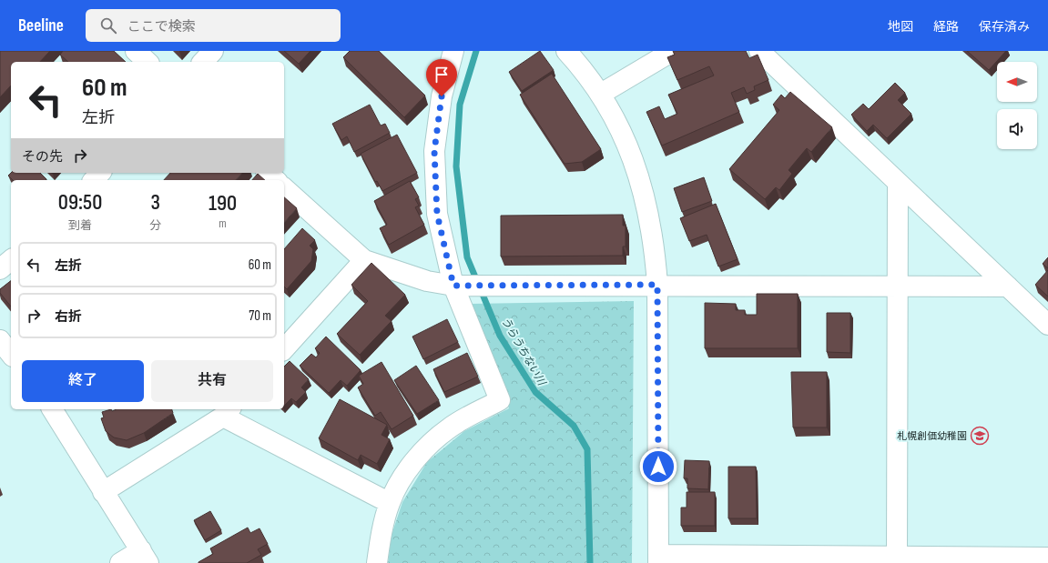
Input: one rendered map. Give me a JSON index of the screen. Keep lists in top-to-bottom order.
{
  "water": ["うらうちない川"],
  "places": {
    "school or university": ["札幌創価幼稚園"]
  },
  "north": "left",
  "page": {
    "header": "Beeline",
    "search": "ここで検索",
    "nav": ["地図", "経路", "保存済み"],
    "turn": ["60 m", "左折"],
    "then": "その先",
    "eta": [
      "09:50",
      "到着",
      "3",
      "分",
      "190",
      "m"
    ],
    "list": [
      {
        "name": "左折",
        "value": "60 m"
      },
      {
        "name": "右折",
        "value": "70 m"
      }
    ],
    "buttons": ["終了", "共有"]
  }
}
